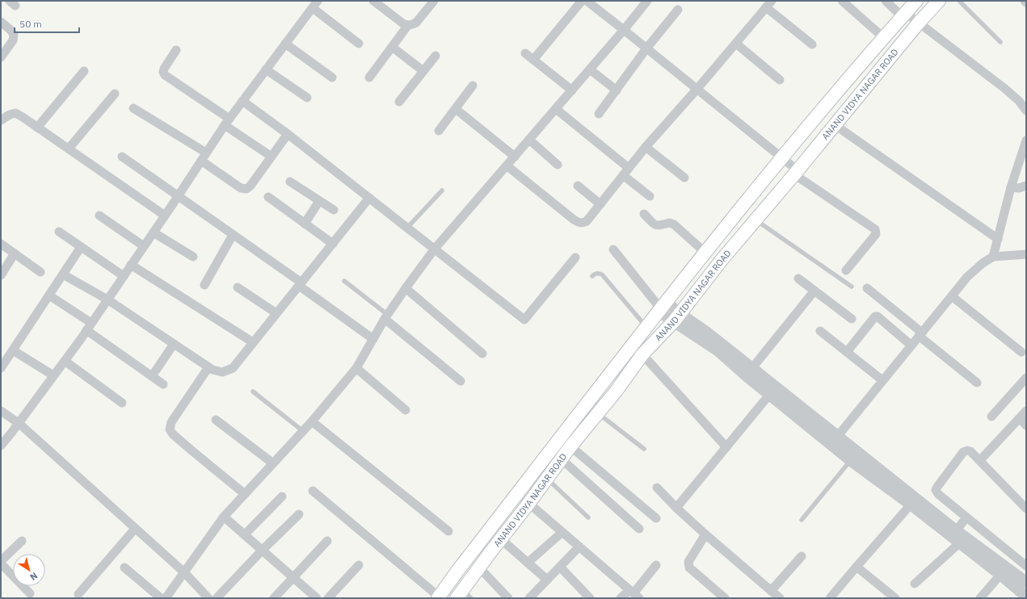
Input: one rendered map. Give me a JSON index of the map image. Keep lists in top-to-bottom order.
{
  "streets": {
    "main road": ["ANAND VIDYA NAGAR ROAD"]
  },
  "scale_bar": "50 m",
  "north": "bottom right"
}
